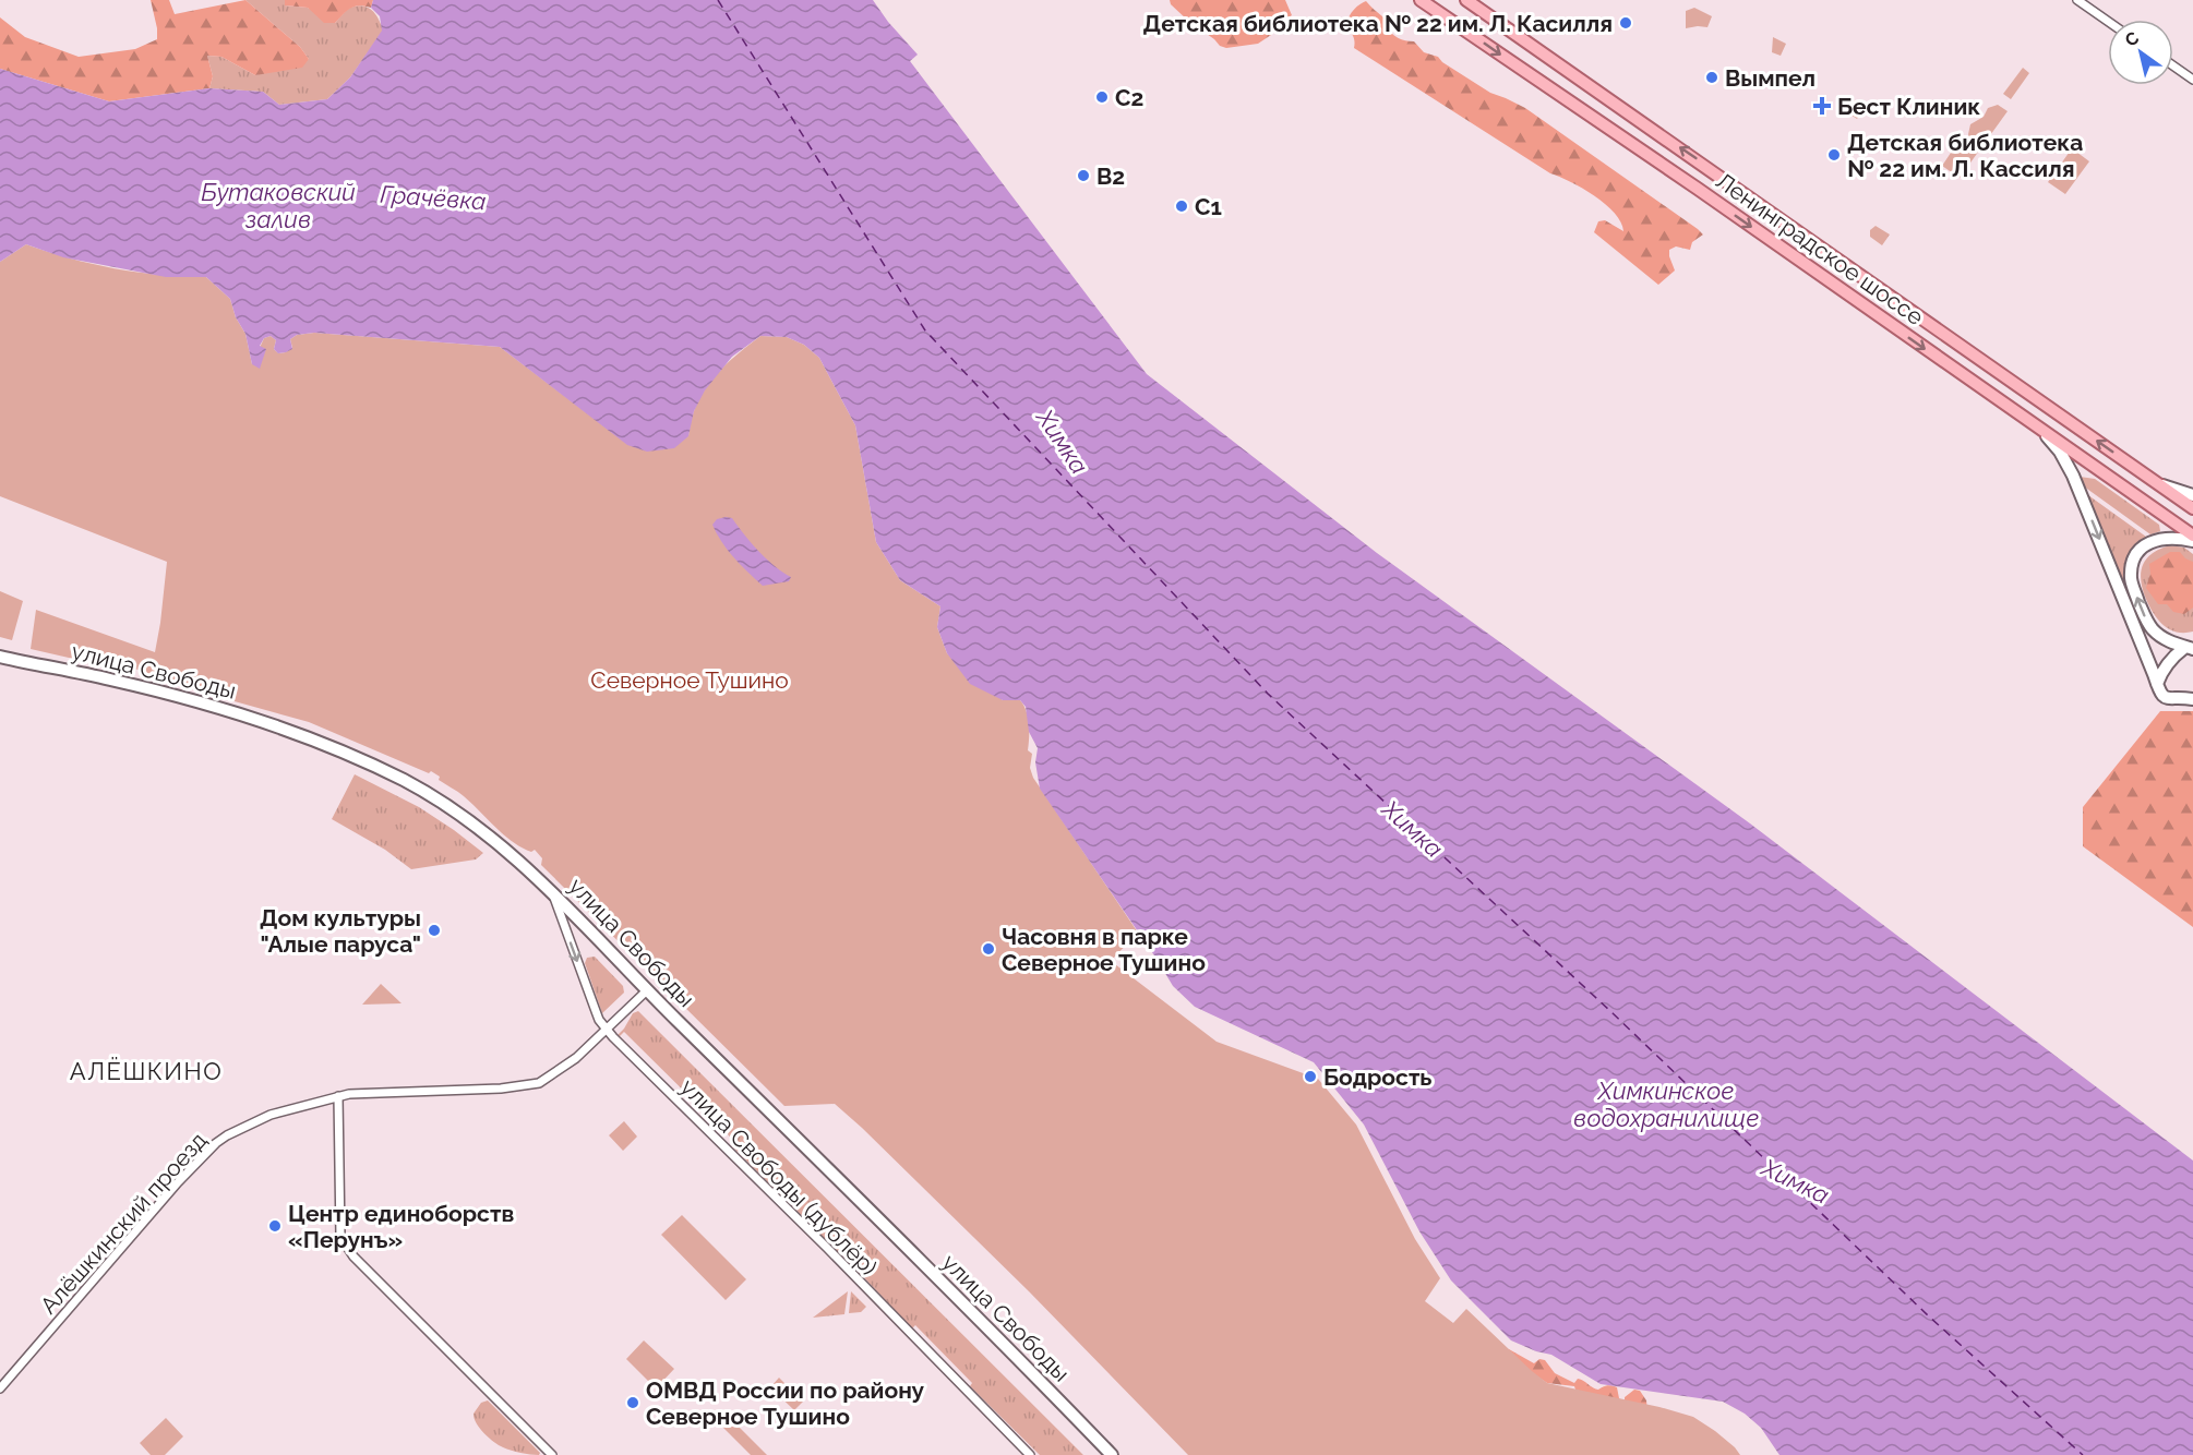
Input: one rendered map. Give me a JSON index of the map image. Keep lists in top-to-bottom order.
{
  "streets": {
    "main road": ["Ленинградское шоссе", "улица Свободы"],
    "street": ["улица Свободы (дублёр)", "Алёшкинский проезд"]
  },
  "crossings": [
    ["улица Свободы", "улица Свободы (дублёр)"],
    ["улица Свободы", "Алёшкинский проезд"],
    ["улица Свободы (дублёр)", "Алёшкинский проезд"]
  ],
  "districts": ["АЛЁШКИНО"],
  "water": [
    "Бутаковский залив",
    "Грачёвка",
    "Химка",
    "Химкинское водохранилище"
  ],
  "parks": ["Северное Тушино"],
  "places": {
    "other": [
      "Детская библиотека № 22 им. Л. Касилля",
      "Вымпел",
      "C2",
      "Детская библиотека № 22 им. Л. Кассиля",
      "B2",
      "C1",
      "Дом культуры \"Алые паруса\"",
      "Часовня в парке Северное Тушино",
      "Бодрость",
      "Центр единоборств «Перунъ»",
      "ОМВД России по району Северное Тушино"
    ],
    "health": ["Бест Клиник"]
  },
  "north": "top left"
}
